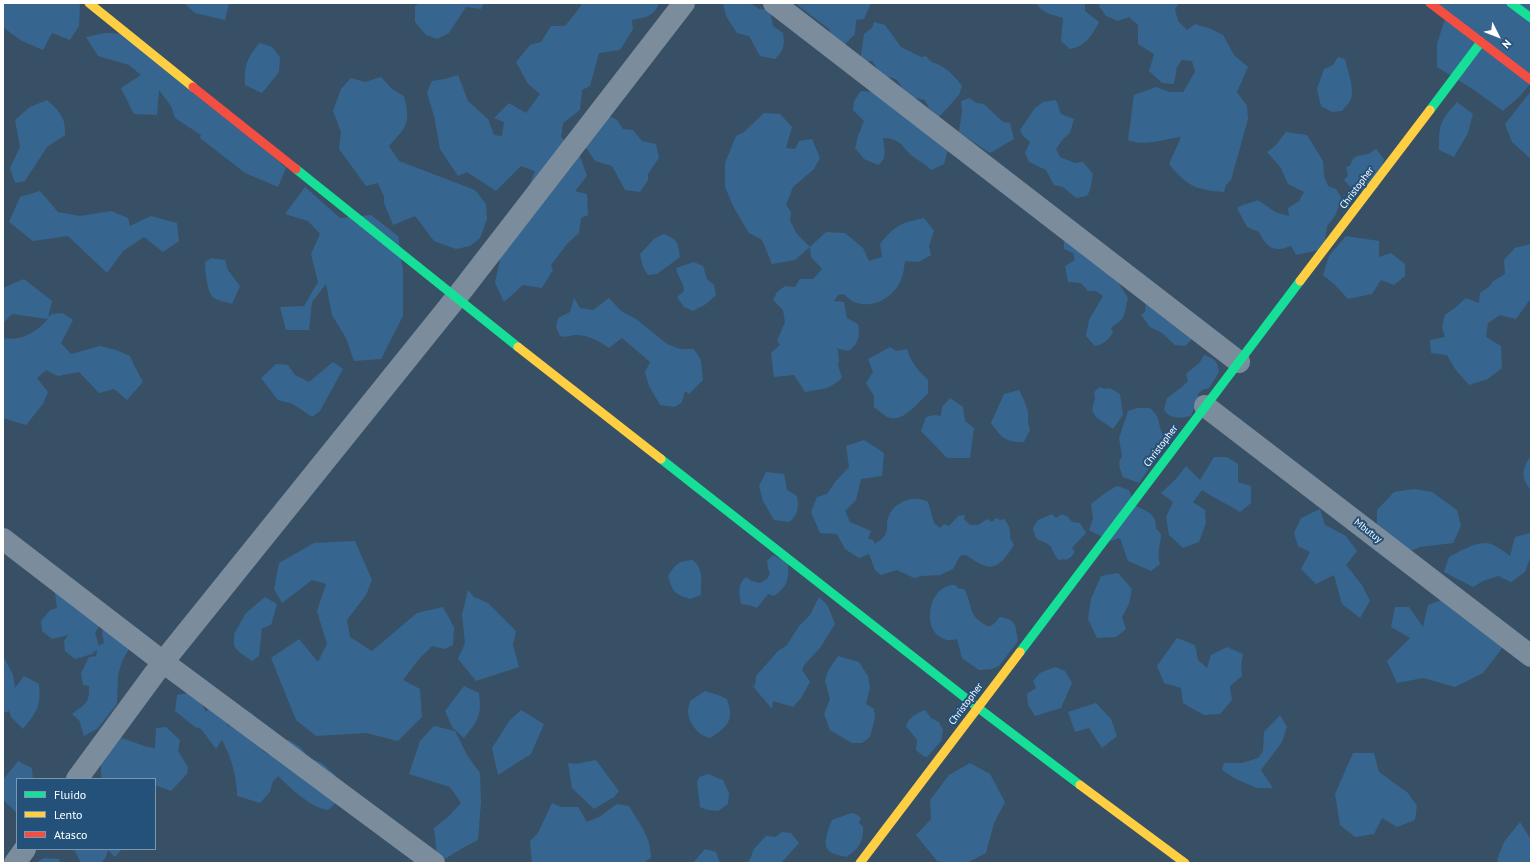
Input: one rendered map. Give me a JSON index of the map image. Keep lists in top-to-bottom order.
{
  "streets": {
    "street": ["Christopher", "Mbutuy"]
  },
  "crossings": [
    ["Christopher", "Mbutuy"]
  ],
  "legend": ["Fluido", "Lento", "Atasco"],
  "north": "bottom right"
}
